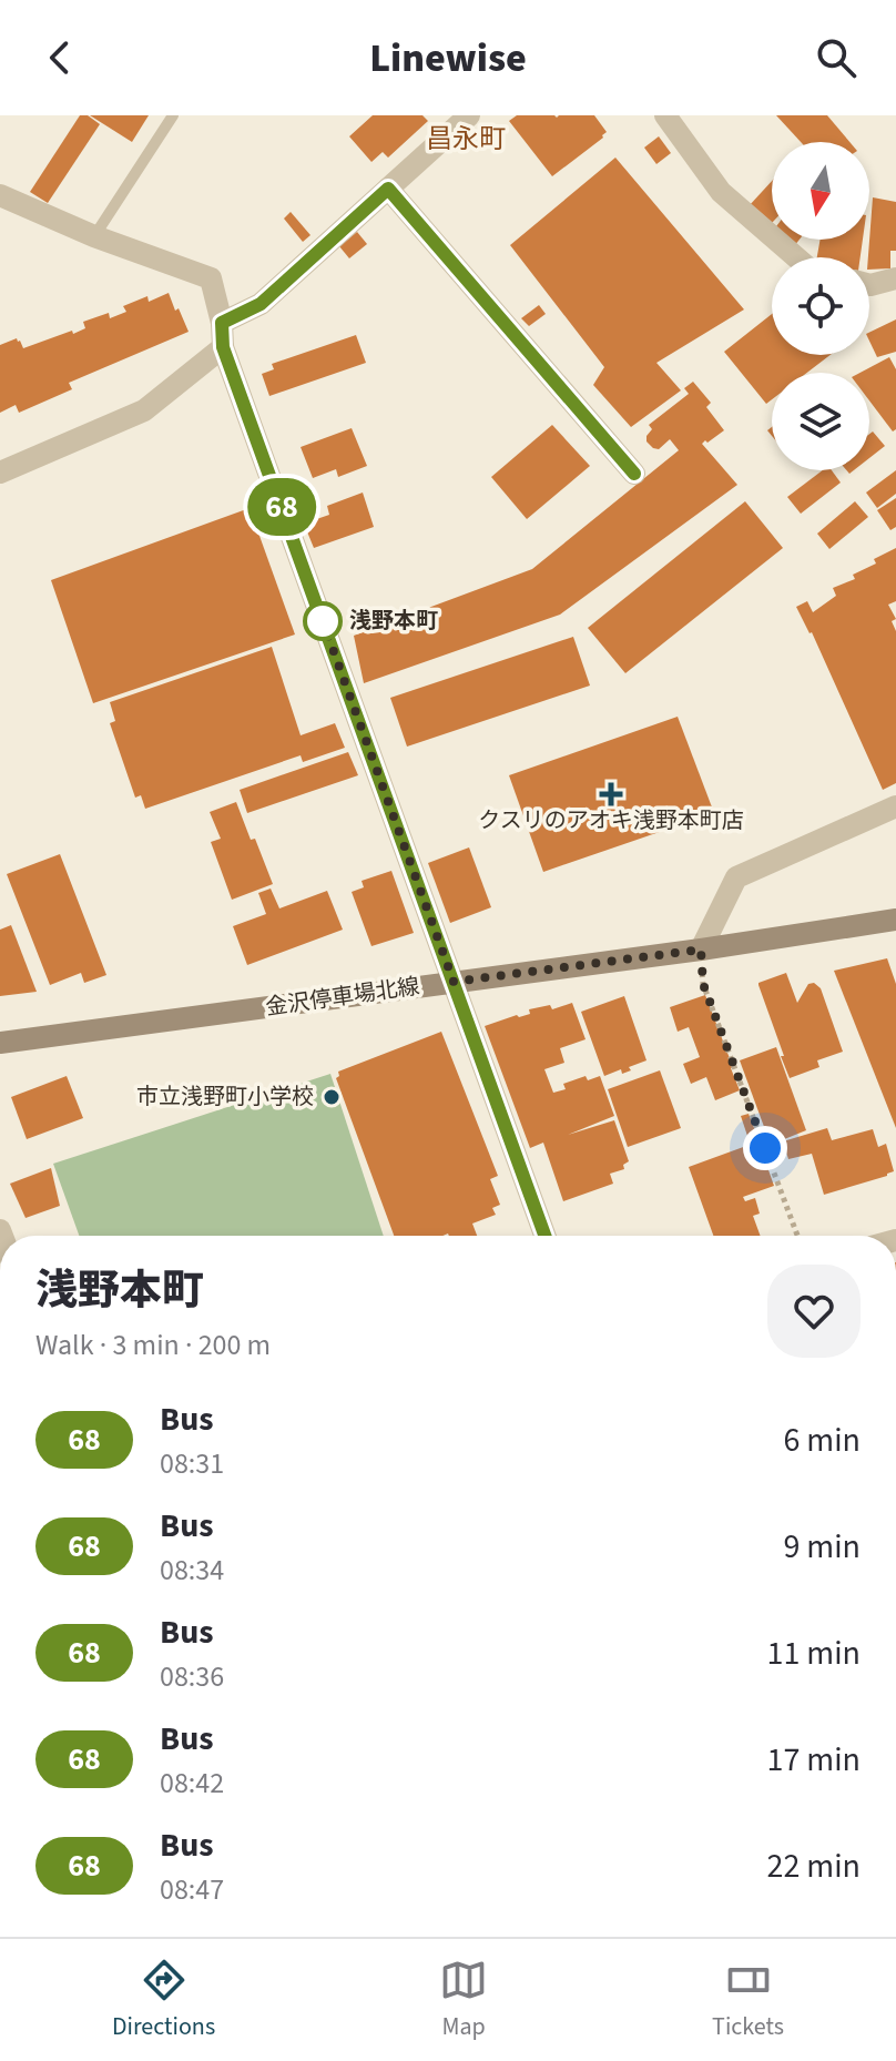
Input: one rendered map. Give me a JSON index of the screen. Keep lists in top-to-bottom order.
{
  "streets": {
    "main road": ["金沢停車場北線"]
  },
  "districts": ["昌永町"],
  "places": {
    "other": ["浅野本町", "市立浅野町小学校"],
    "health": ["クスリのアオキ浅野本町店"]
  },
  "lines": ["bus line 68"],
  "north": "bottom",
  "page": {
    "header": "Linewise",
    "on_map": "68",
    "heading": ["浅野本町", "Walk · 3 min · 200 m"],
    "list": [
      {
        "mark": "68",
        "name": "Bus",
        "note": "08:31",
        "value": "6 min"
      },
      {
        "mark": "68",
        "name": "Bus",
        "note": "08:34",
        "value": "9 min"
      },
      {
        "mark": "68",
        "name": "Bus",
        "note": "08:36",
        "value": "11 min"
      },
      {
        "mark": "68",
        "name": "Bus",
        "note": "08:42",
        "value": "17 min"
      },
      {
        "mark": "68",
        "name": "Bus",
        "note": "08:47",
        "value": "22 min"
      }
    ],
    "tabs": ["Directions", "Map", "Tickets"]
  }
}
